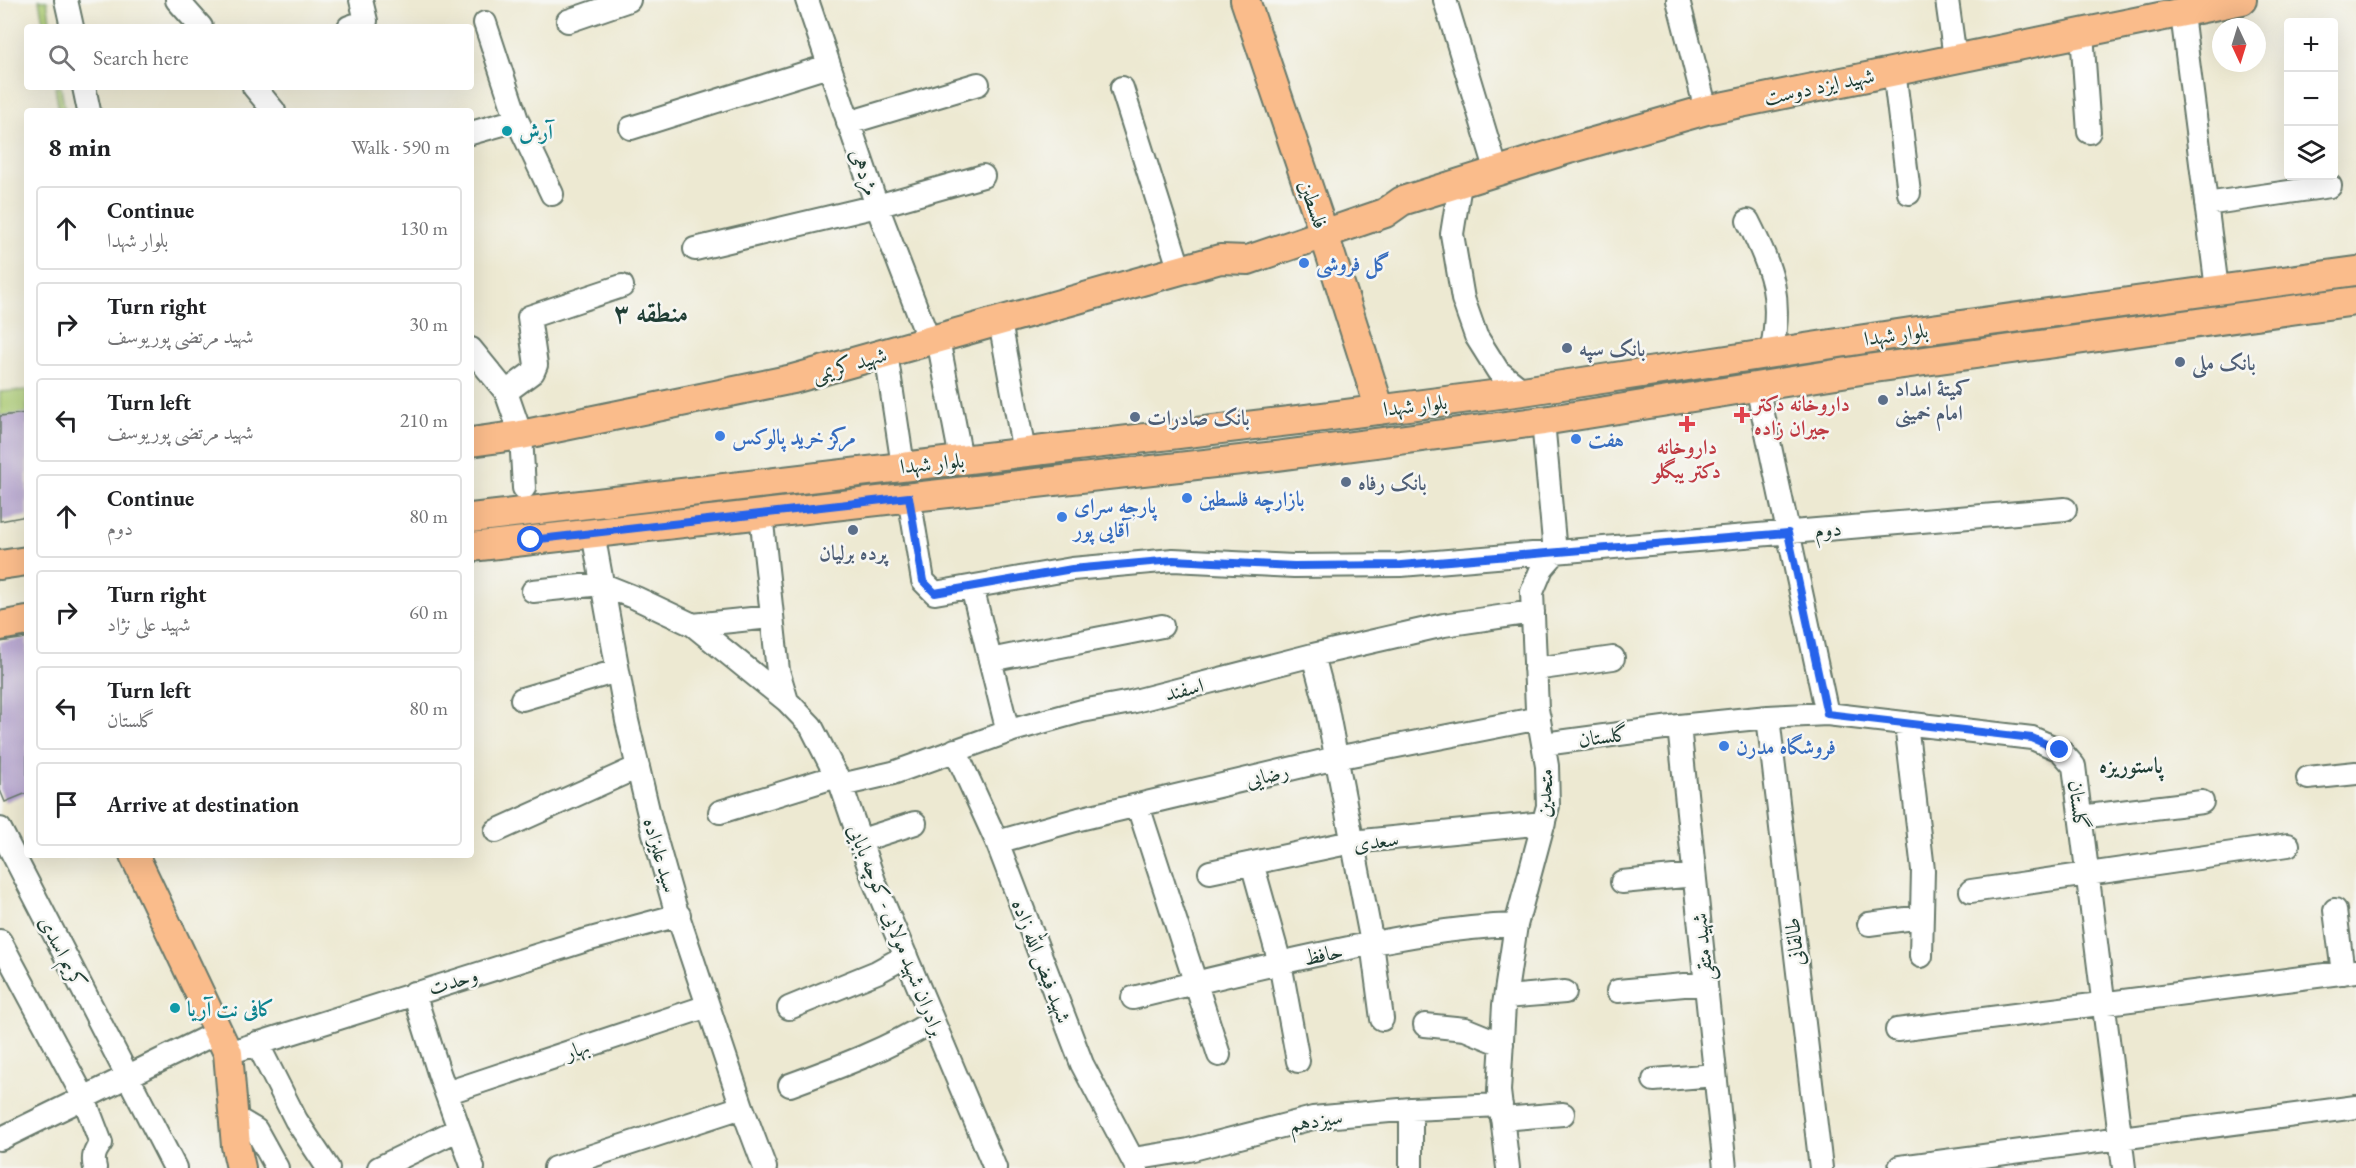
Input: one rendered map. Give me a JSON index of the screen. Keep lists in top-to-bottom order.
{
  "streets": {
    "main road": [
      "شهید ایزد دوست",
      "فلسطین",
      "بلوار شهدا",
      "شهید کریمی"
    ],
    "street": [
      "مژدهی",
      "دوم",
      "اسفند",
      "گلستان",
      "رضایی",
      "متحدین",
      "سعدی",
      "سید علیزاده",
      "برادران شهید مولایی - کوچه بابایی",
      "طالقانی",
      "شهید متقی",
      "کریم اسدی",
      "حافظ",
      "شهید فیض الله زاده",
      "وحدت",
      "بهار",
      "سیزدهم"
    ]
  },
  "crossings": [
    ["شهید ایزد دوست", "فلسطین"],
    ["شهید ایزد دوست", "شهید کریمی"],
    ["مژدهی", "بلوار شهدا"],
    ["مژدهی", "شهید کریمی"],
    ["فلسطین", "بلوار شهدا"],
    ["فلسطین", "شهید کریمی"],
    ["بلوار شهدا", "دوم"],
    ["بلوار شهدا", "سید علیزاده"],
    ["دوم", "متحدین"],
    ["اسفند", "متحدین"],
    ["اسفند", "برادران شهید مولایی - کوچه بابایی"],
    ["اسفند", "شهید فیض الله زاده"],
    ["گلستان", "متحدین"],
    ["گلستان", "طالقانی"],
    ["گلستان", "شهید متقی"],
    ["رضایی", "متحدین"],
    ["رضایی", "شهید فیض الله زاده"],
    ["متحدین", "سعدی"],
    ["متحدین", "حافظ"],
    ["متحدین", "سیزدهم"],
    ["سید علیزاده", "وحدت"],
    ["سید علیزاده", "بهار"],
    ["کریم اسدی", "وحدت"],
    ["شهید فیض الله زاده", "سیزدهم"]
  ],
  "districts": ["منطقه ۳", "پاستوریزه"],
  "places": {
    "other": [
      "آرش",
      "گل فروشی",
      "بانک سپه",
      "بانک ملی",
      "کمیتهٔ امداد امام خمینی",
      "بانک صادرات",
      "مركز خريد پالوكس",
      "هفت",
      "بانک رفاه",
      "بازارچه فلسطین",
      "پارچه سرای آقایی پور",
      "پرده برلیان",
      "فروشگاه مدرن",
      "کافی نت آریا"
    ],
    "health": ["داروخانه دکتر جیران زاده", "داروخانه دکتر یبگلو"]
  },
  "north": "bottom",
  "page": {
    "map_buttons": ["+", "−"],
    "search": "Search here",
    "heading": ["8 min", "Walk · 590 m"],
    "list": [
      ["Continue", "بلوار شهدا", "130 m"],
      ["Turn right", "شهید مرتضی پوریوسف", "30 m"],
      ["Turn left", "شهید مرتضی پوریوسف", "210 m"],
      ["Continue", "دوم", "80 m"],
      ["Turn right", "شهید علی نژاد", "60 m"],
      ["Turn left", "گلستان", "80 m"],
      "Arrive at destination"
    ]
  }
}
